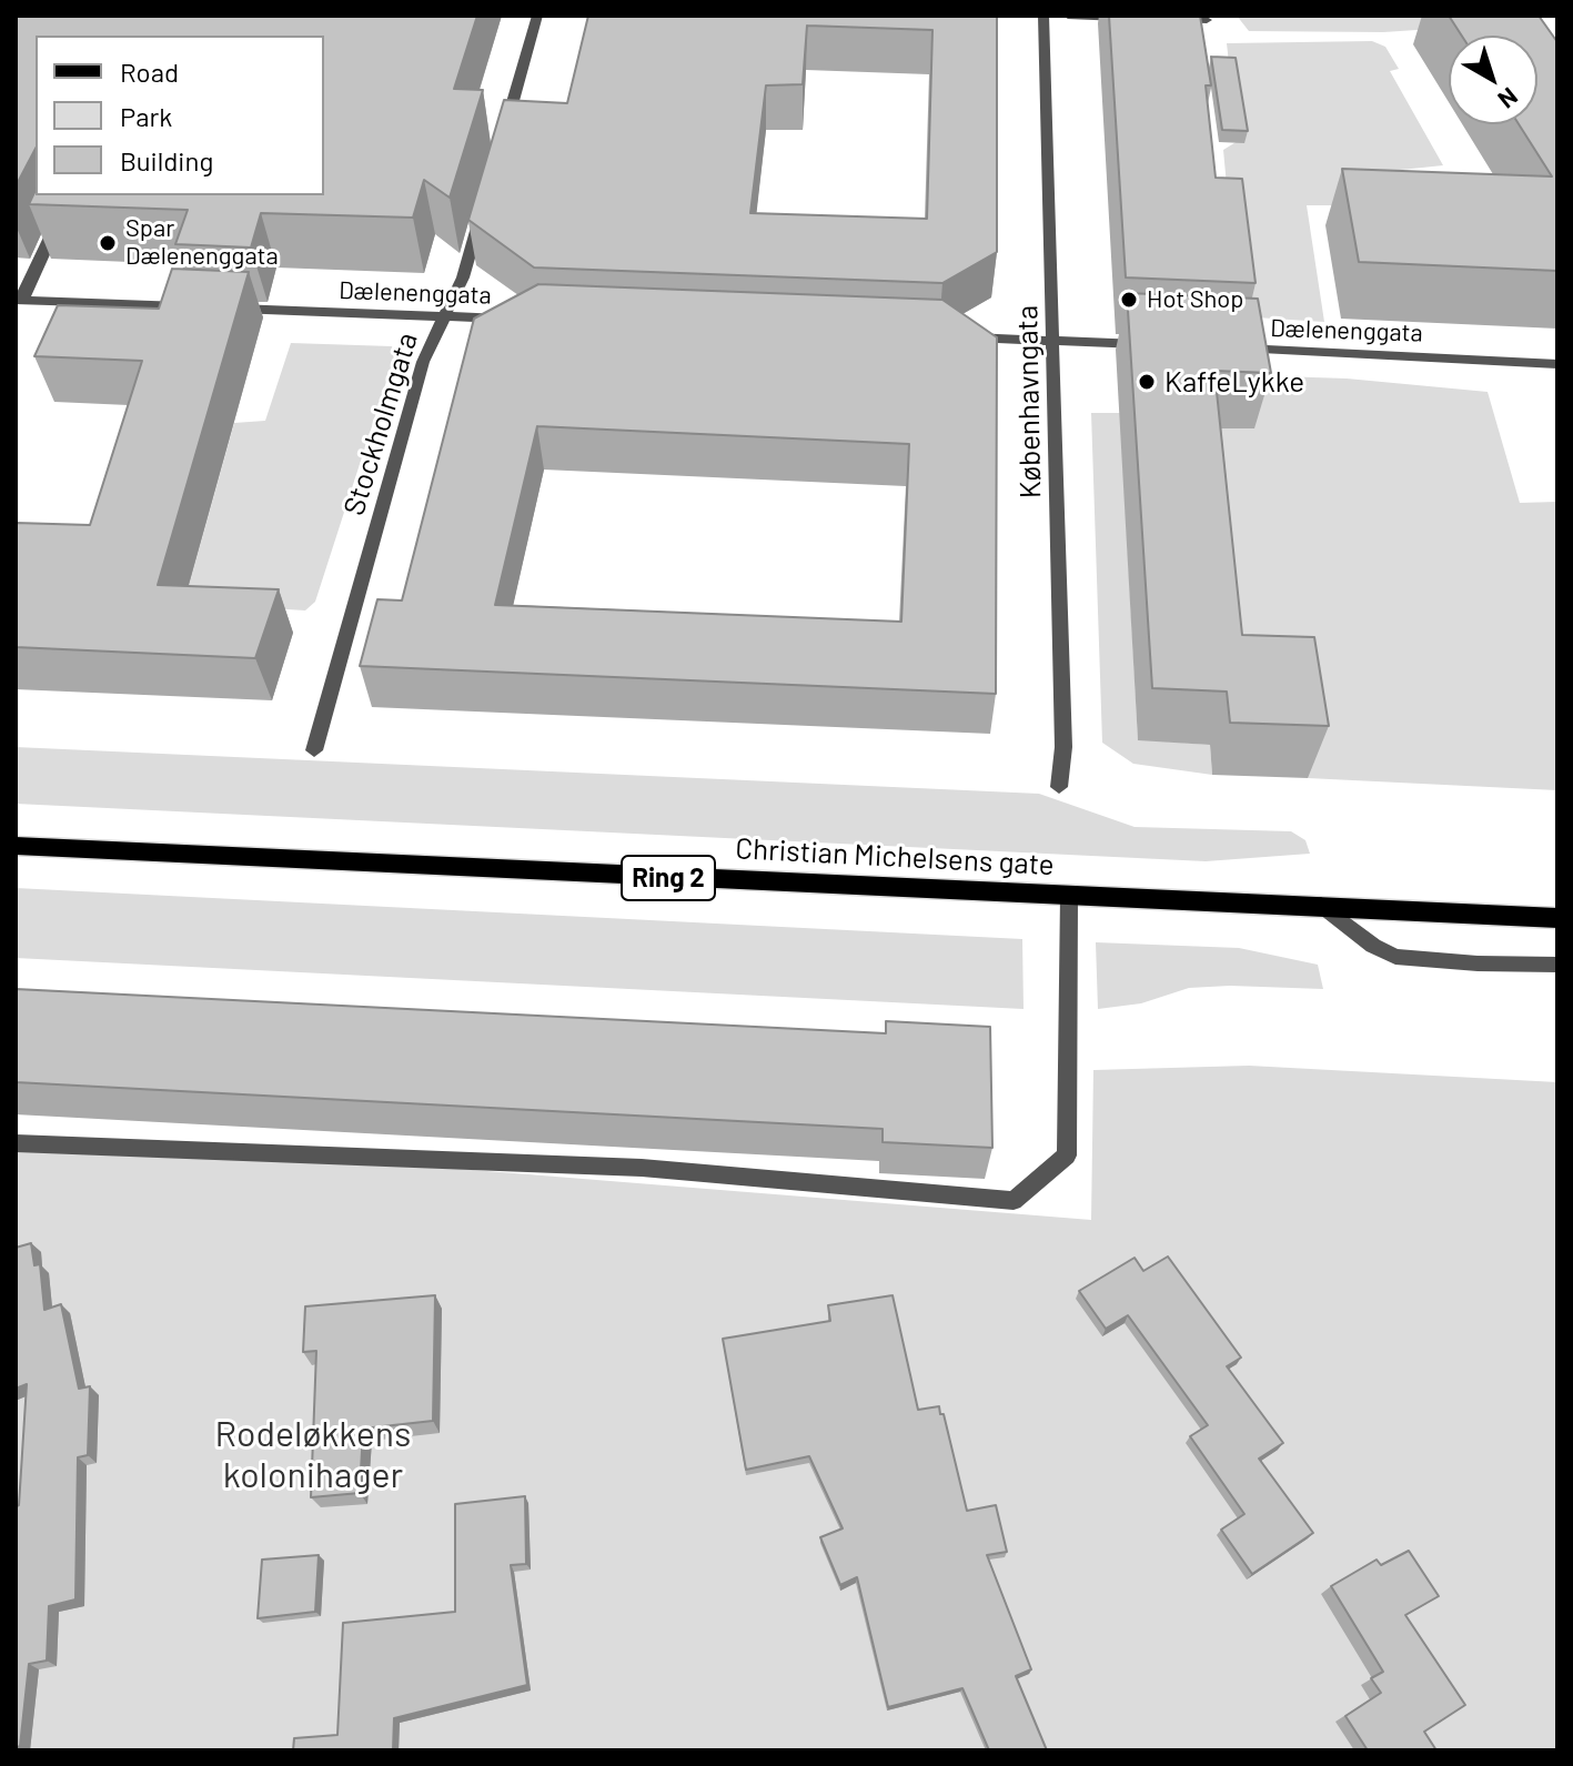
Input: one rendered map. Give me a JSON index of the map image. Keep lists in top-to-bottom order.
{
  "streets": {
    "main road": ["Christian Michelsens gate", "Ring 2"],
    "street": ["Dælenenggata", "Københavngata", "Stockholmgata"]
  },
  "crossings": [
    ["Dælenenggata", "Stockholmgata"]
  ],
  "parks": ["Rodeløkkens kolonihager"],
  "places": ["Spar Dælenenggata", "Hot Shop", "KaffeLykke"],
  "legend": ["Road", "Park", "Building"],
  "north": "bottom right"
}
